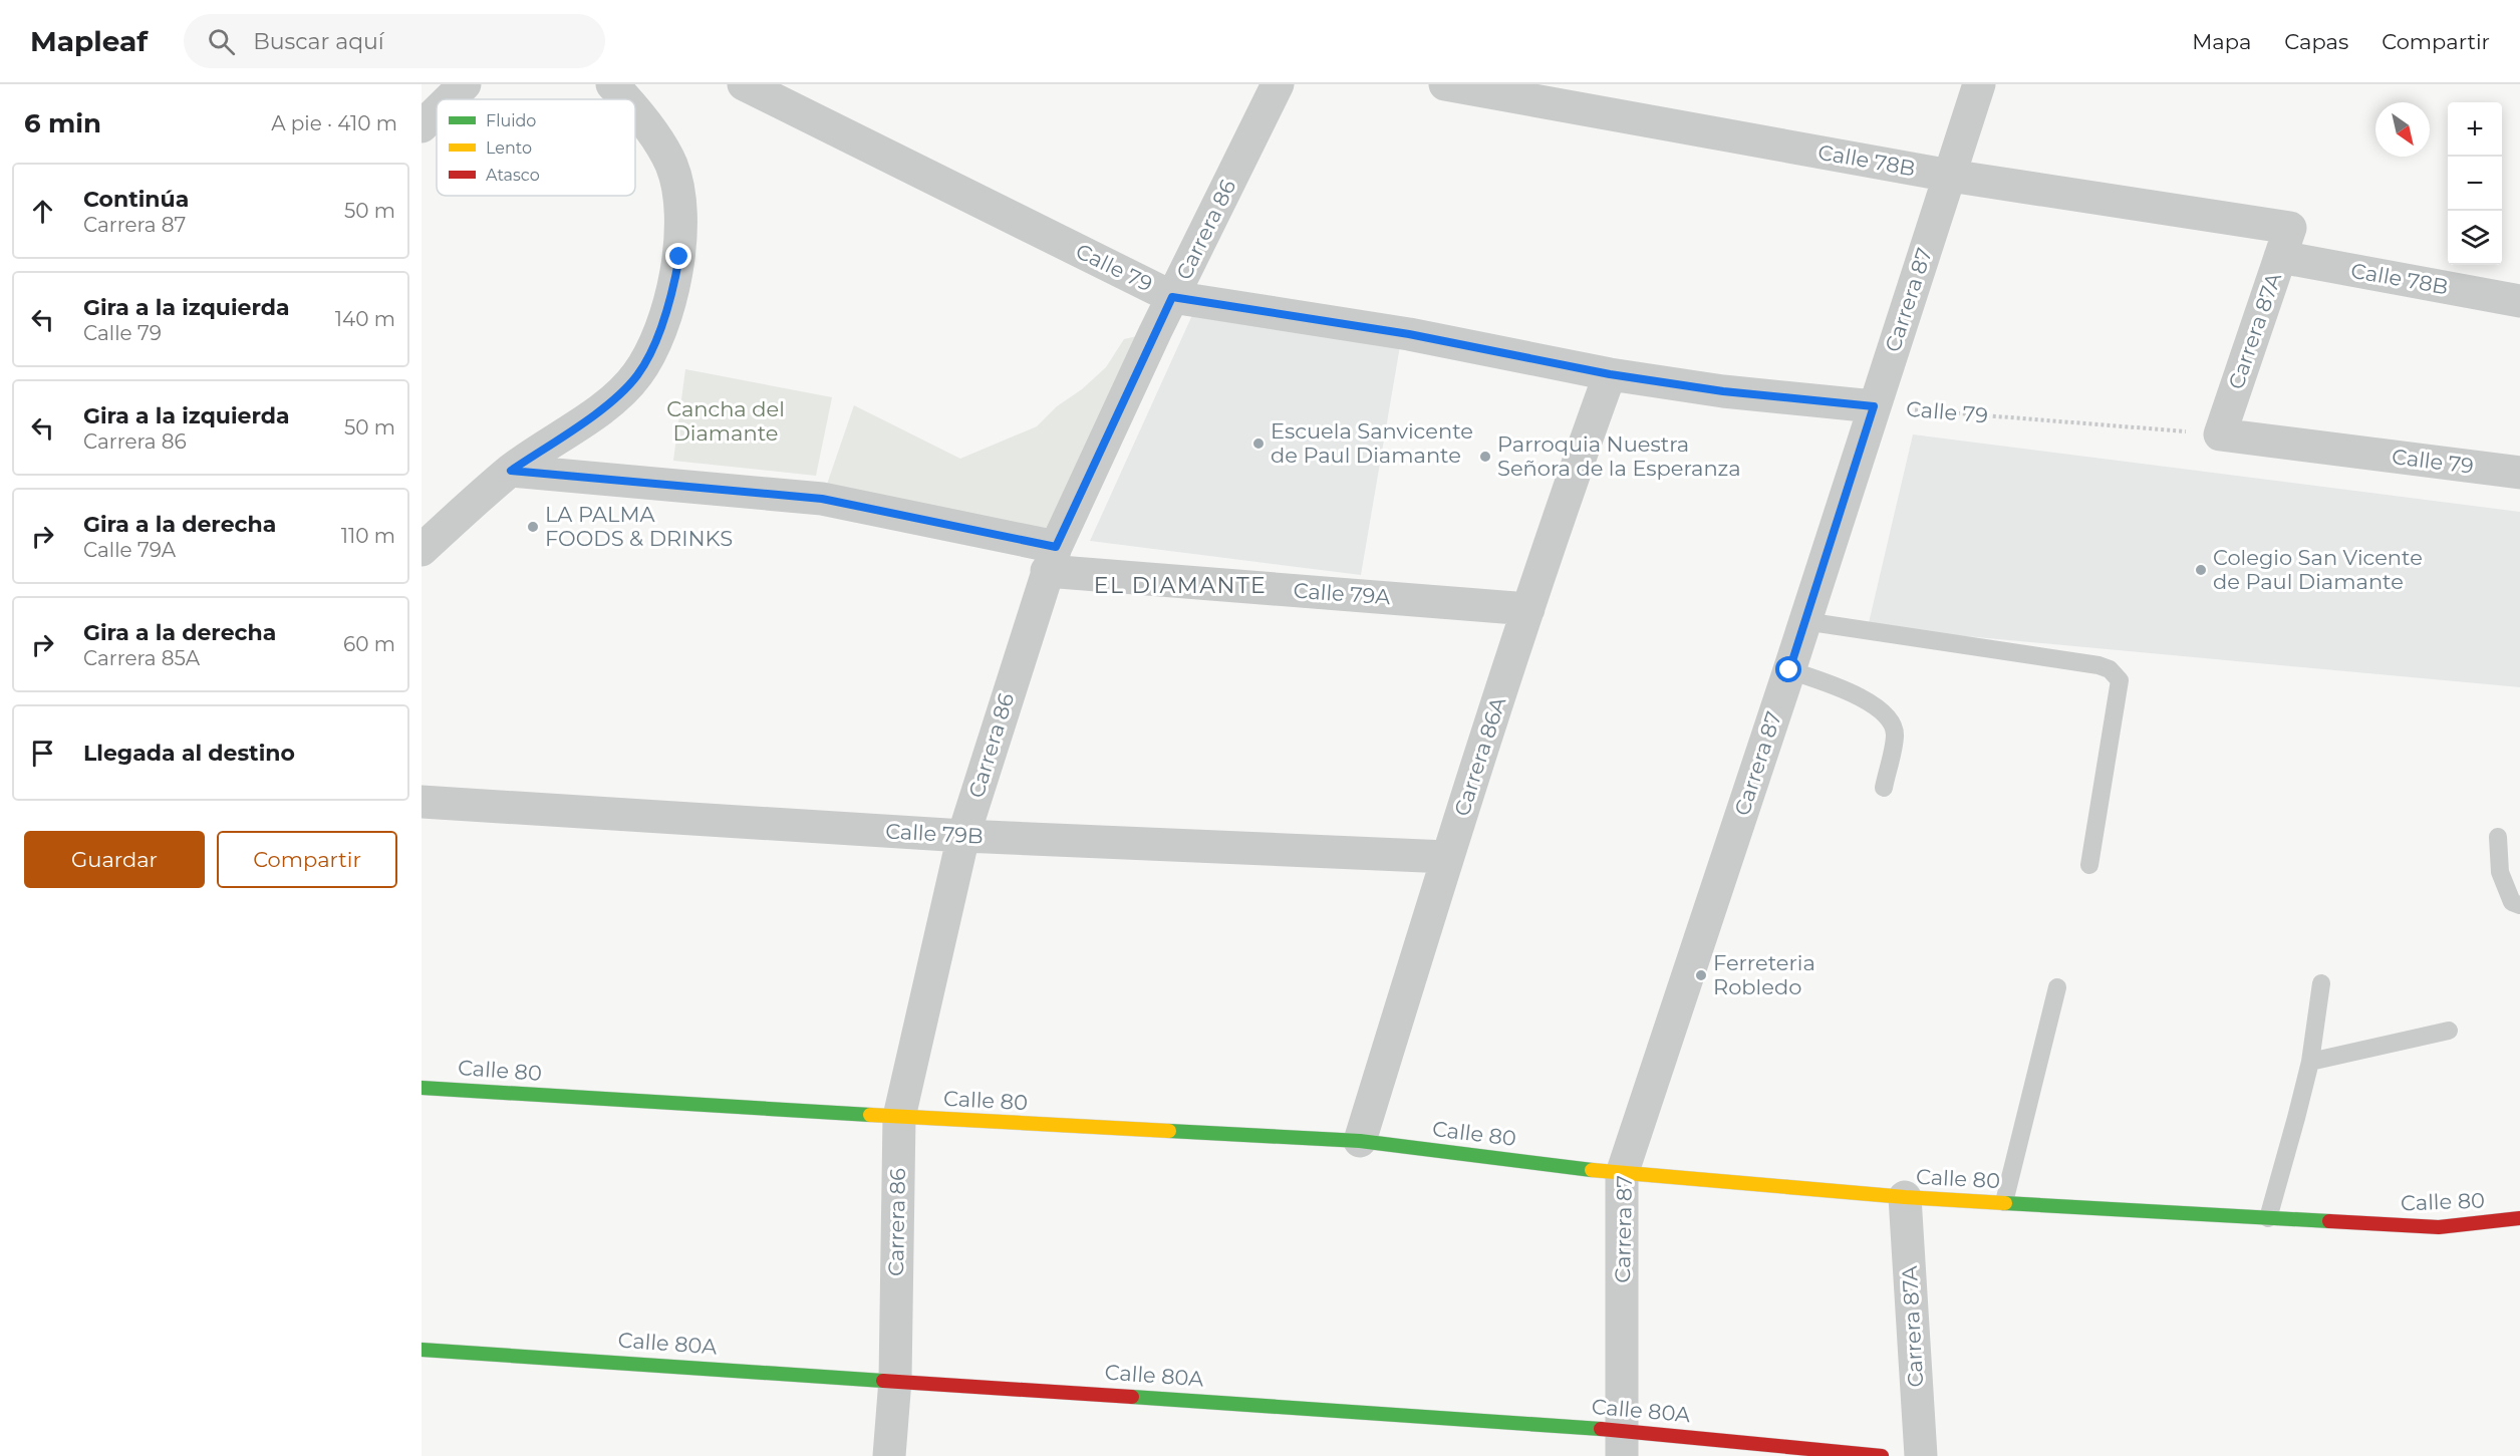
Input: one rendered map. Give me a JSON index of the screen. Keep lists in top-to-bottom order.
{
  "streets": {
    "street": [
      "Calle 78B",
      "Carrera 86",
      "Calle 79",
      "Carrera 87",
      "Carrera 87A",
      "Calle 79A",
      "Carrera 86A",
      "Calle 79B",
      "Calle 80",
      "Calle 80A"
    ]
  },
  "crossings": [
    ["Calle 78B", "Carrera 87"],
    ["Calle 78B", "Carrera 87A"],
    ["Carrera 86", "Calle 79"],
    ["Carrera 86", "Calle 79A"],
    ["Carrera 86", "Calle 79B"],
    ["Carrera 86", "Calle 80"],
    ["Carrera 86", "Calle 80A"],
    ["Calle 79", "Carrera 87"],
    ["Calle 79", "Carrera 87A"],
    ["Calle 79", "Carrera 86A"],
    ["Carrera 87", "Calle 80"],
    ["Carrera 87", "Calle 80A"],
    ["Carrera 87A", "Calle 80"],
    ["Calle 79A", "Carrera 86A"],
    ["Carrera 86A", "Calle 79B"],
    ["Carrera 86A", "Calle 80"]
  ],
  "districts": ["EL DIAMANTE"],
  "parks": ["Cancha del Diamante"],
  "places": [
    "Escuela Sanvicente de Paul Diamante",
    "Parroquia Nuestra Señora de la Esperanza",
    "LA PALMA FOODS & DRINKS",
    "Colegio San Vicente de Paul Diamante",
    "Ferreteria Robledo"
  ],
  "legend": ["Fluido", "Lento", "Atasco"],
  "north": "bottom right",
  "page": {
    "header": "Mapleaf",
    "search": "Buscar aquí",
    "nav": ["Mapa", "Capas", "Compartir"],
    "heading": ["6 min", "A pie · 410 m"],
    "map_buttons": ["+", "−"],
    "list": [
      ["Continúa", "Carrera 87", "50 m"],
      ["Gira a la izquierda", "Calle 79", "140 m"],
      ["Gira a la izquierda", "Carrera 86", "50 m"],
      ["Gira a la derecha", "Calle 79A", "110 m"],
      ["Gira a la derecha", "Carrera 85A", "60 m"],
      "Llegada al destino"
    ],
    "buttons": ["Guardar", "Compartir"]
  }
}
